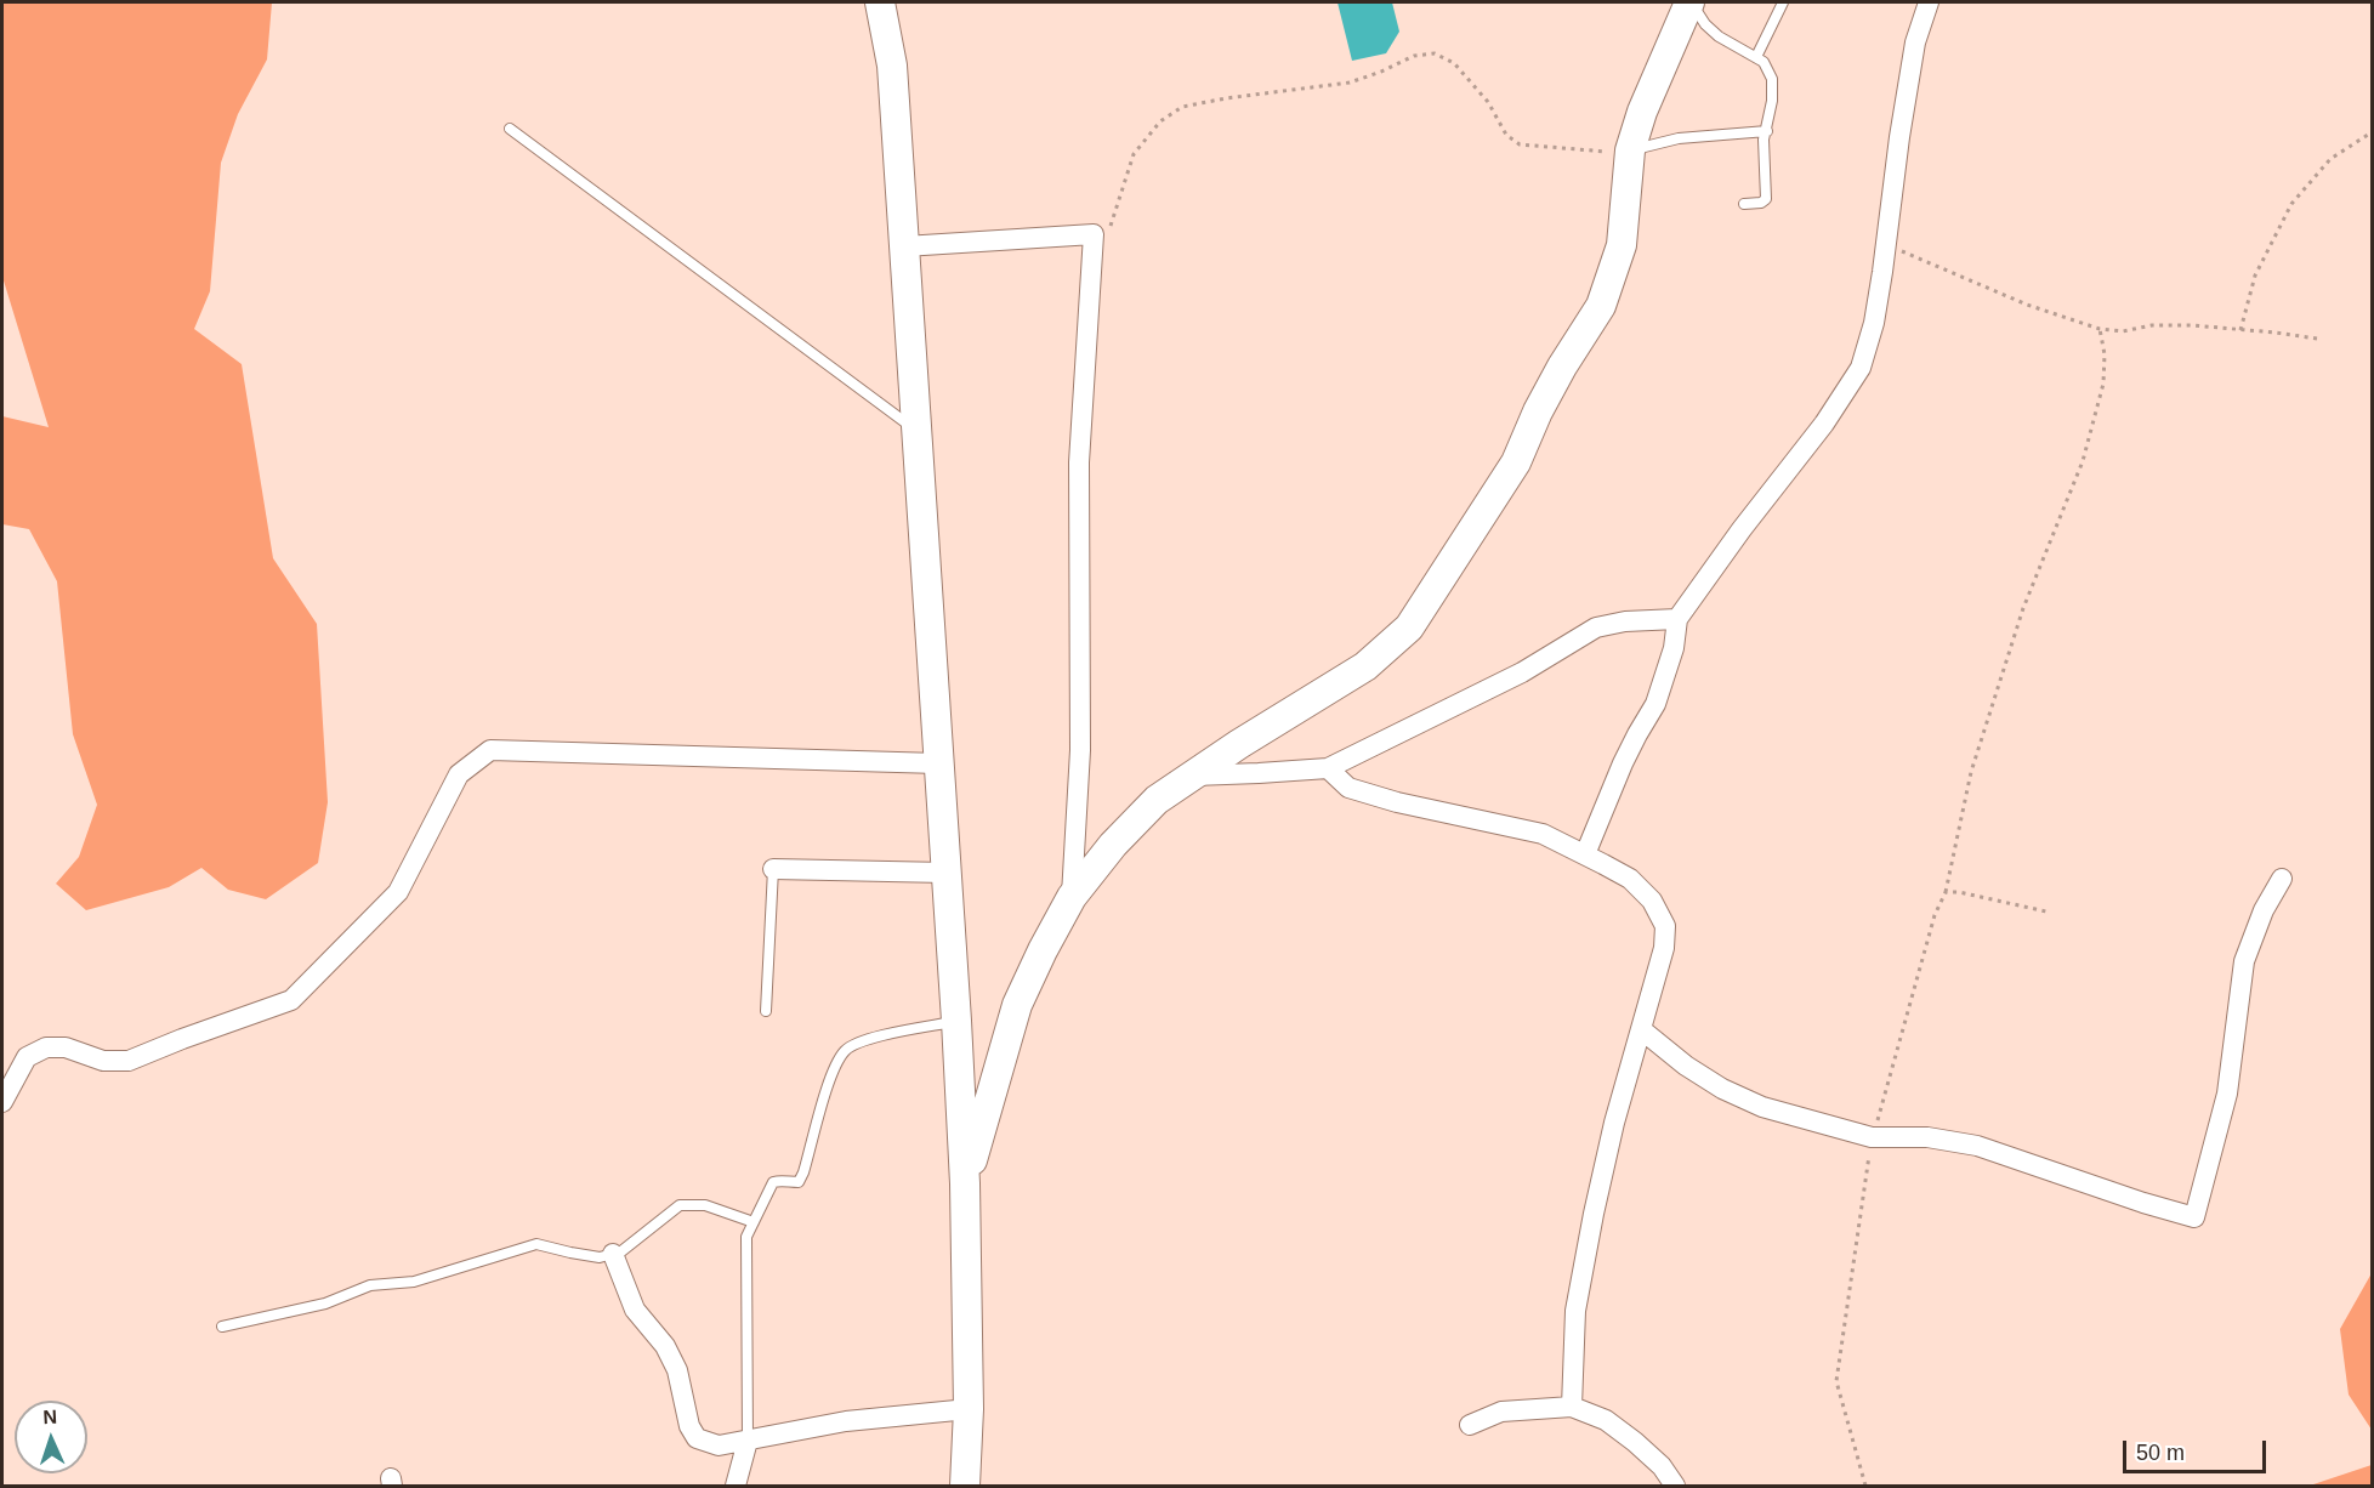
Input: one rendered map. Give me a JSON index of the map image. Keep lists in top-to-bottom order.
{
  "scale_bar": "50 m",
  "north": "top"
}
